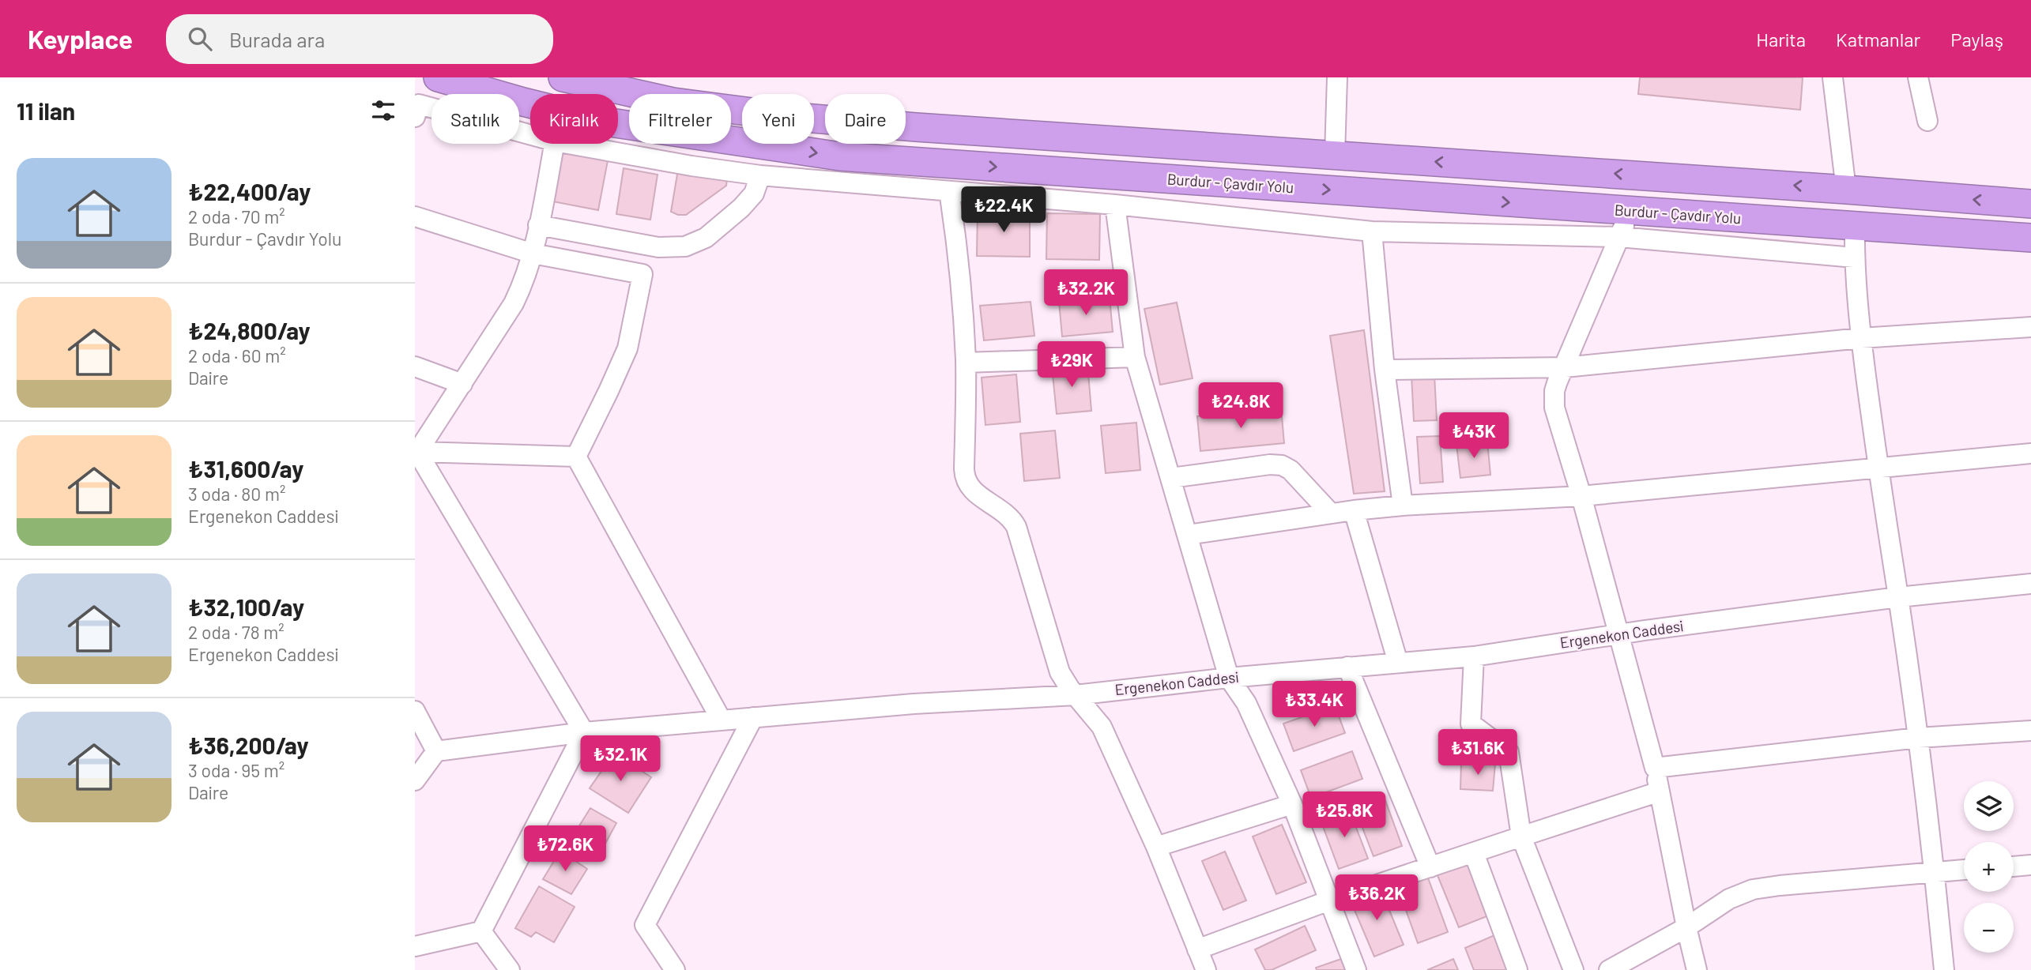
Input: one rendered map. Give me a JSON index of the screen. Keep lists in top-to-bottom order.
{
  "streets": {
    "highway": ["Burdur - Çavdır Yolu"],
    "street": ["Ergenekon Caddesi"]
  },
  "page": {
    "header": "Keyplace",
    "search": "Burada ara",
    "nav": ["Harita", "Katmanlar", "Paylaş"],
    "heading": "11 ilan",
    "chip": [
      "Satılık",
      "Kiralık",
      "Filtreler",
      "Yeni",
      "Daire"
    ],
    "list": [
      {
        "name": "₺22,400/ay",
        "note": "2 oda · 70 m² · Burdur - Çavdır Yolu"
      },
      {
        "name": "₺24,800/ay",
        "note": "2 oda · 60 m² · Daire"
      },
      {
        "name": "₺31,600/ay",
        "note": "3 oda · 80 m² · Ergenekon Caddesi"
      },
      {
        "name": "₺32,100/ay",
        "note": "2 oda · 78 m² · Ergenekon Caddesi"
      },
      {
        "name": "₺36,200/ay",
        "note": "3 oda · 95 m² · Daire"
      }
    ],
    "price": [
      "₺22.4K",
      "₺32.2K",
      "₺29K",
      "₺24.8K",
      "₺43K",
      "₺33.4K",
      "₺31.6K",
      "₺32.1K",
      "₺25.8K",
      "₺72.6K",
      "₺36.2K"
    ],
    "map_buttons": ["+", "−"]
  }
}
